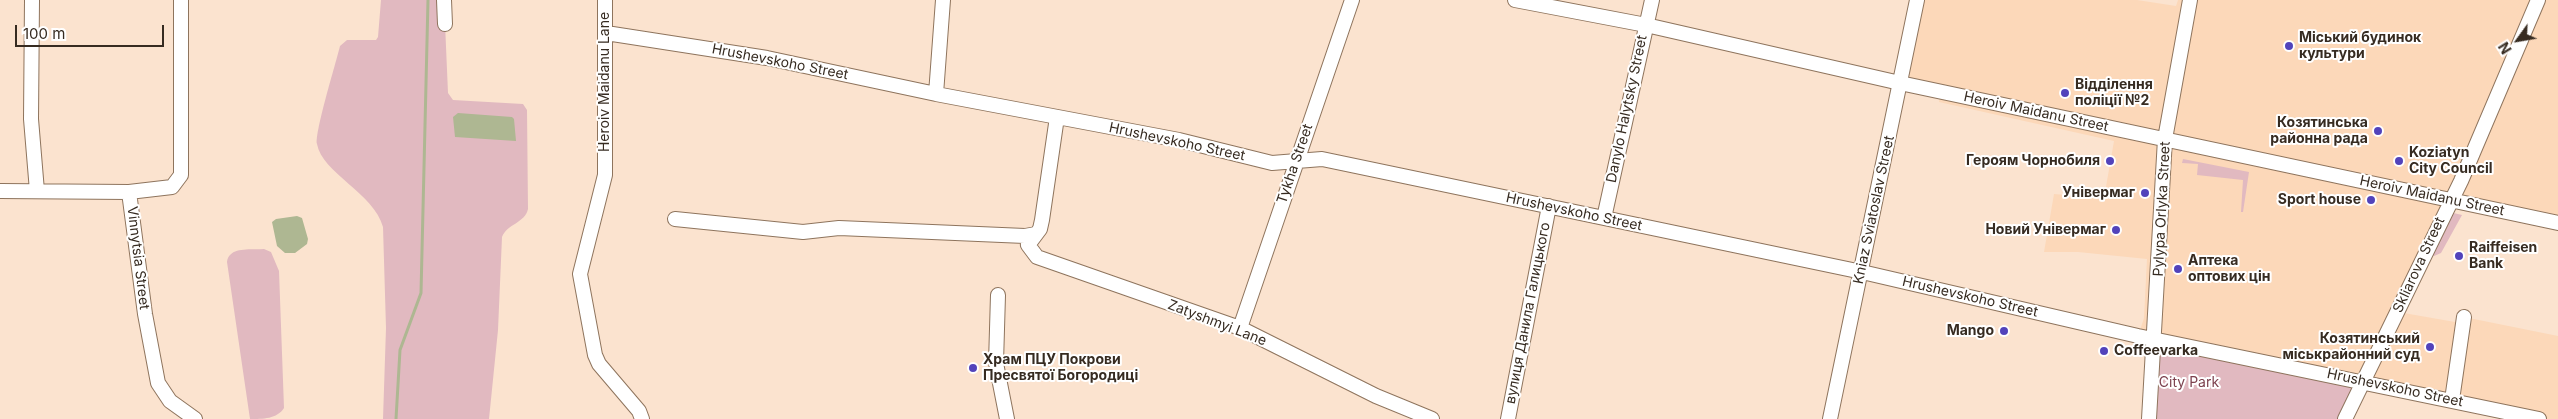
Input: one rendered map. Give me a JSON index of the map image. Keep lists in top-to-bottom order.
{
  "streets": {
    "street": [
      "Hrushevskoho Street",
      "Heroiv Maidanu Lane",
      "Danylo Halytsky Street",
      "Heroiv Maidanu Street",
      "Tykha Street",
      "Pylypa Orlyka Street",
      "Kniaz Sviatoslav Street",
      "Vinnytsia Street",
      "Skliarova Street",
      "вулиця Данила Галицького",
      "Zatyshmyi Lane"
    ]
  },
  "crossings": [
    ["Hrushevskoho Street", "Heroiv Maidanu Lane"],
    ["Hrushevskoho Street", "Danylo Halytsky Street"],
    ["Hrushevskoho Street", "Tykha Street"],
    ["Hrushevskoho Street", "Pylypa Orlyka Street"],
    ["Hrushevskoho Street", "Kniaz Sviatoslav Street"],
    ["Hrushevskoho Street", "Skliarova Street"],
    ["Hrushevskoho Street", "вулиця Данила Галицького"],
    ["Danylo Halytsky Street", "Heroiv Maidanu Street"],
    ["Heroiv Maidanu Street", "Pylypa Orlyka Street"],
    ["Heroiv Maidanu Street", "Kniaz Sviatoslav Street"],
    ["Heroiv Maidanu Street", "Skliarova Street"],
    ["Tykha Street", "Zatyshmyi Lane"]
  ],
  "parks": ["City Park"],
  "places": [
    "Міський будинок культури",
    "Відділення поліції №2",
    "Козятинська районна рада",
    "Героям Чорнобиля",
    "Koziatyn City Council",
    "Універмаг",
    "Sport house",
    "Новий Універмаг",
    "Raiffeisen Bank",
    "Аптека оптових цін",
    "Mango",
    "Козятинський міськрайонний суд",
    "Coffeevarka",
    "Храм ПЦУ Покрови Пресвятої Богородиці"
  ],
  "scale_bar": "100 m",
  "north": "bottom left"
}
